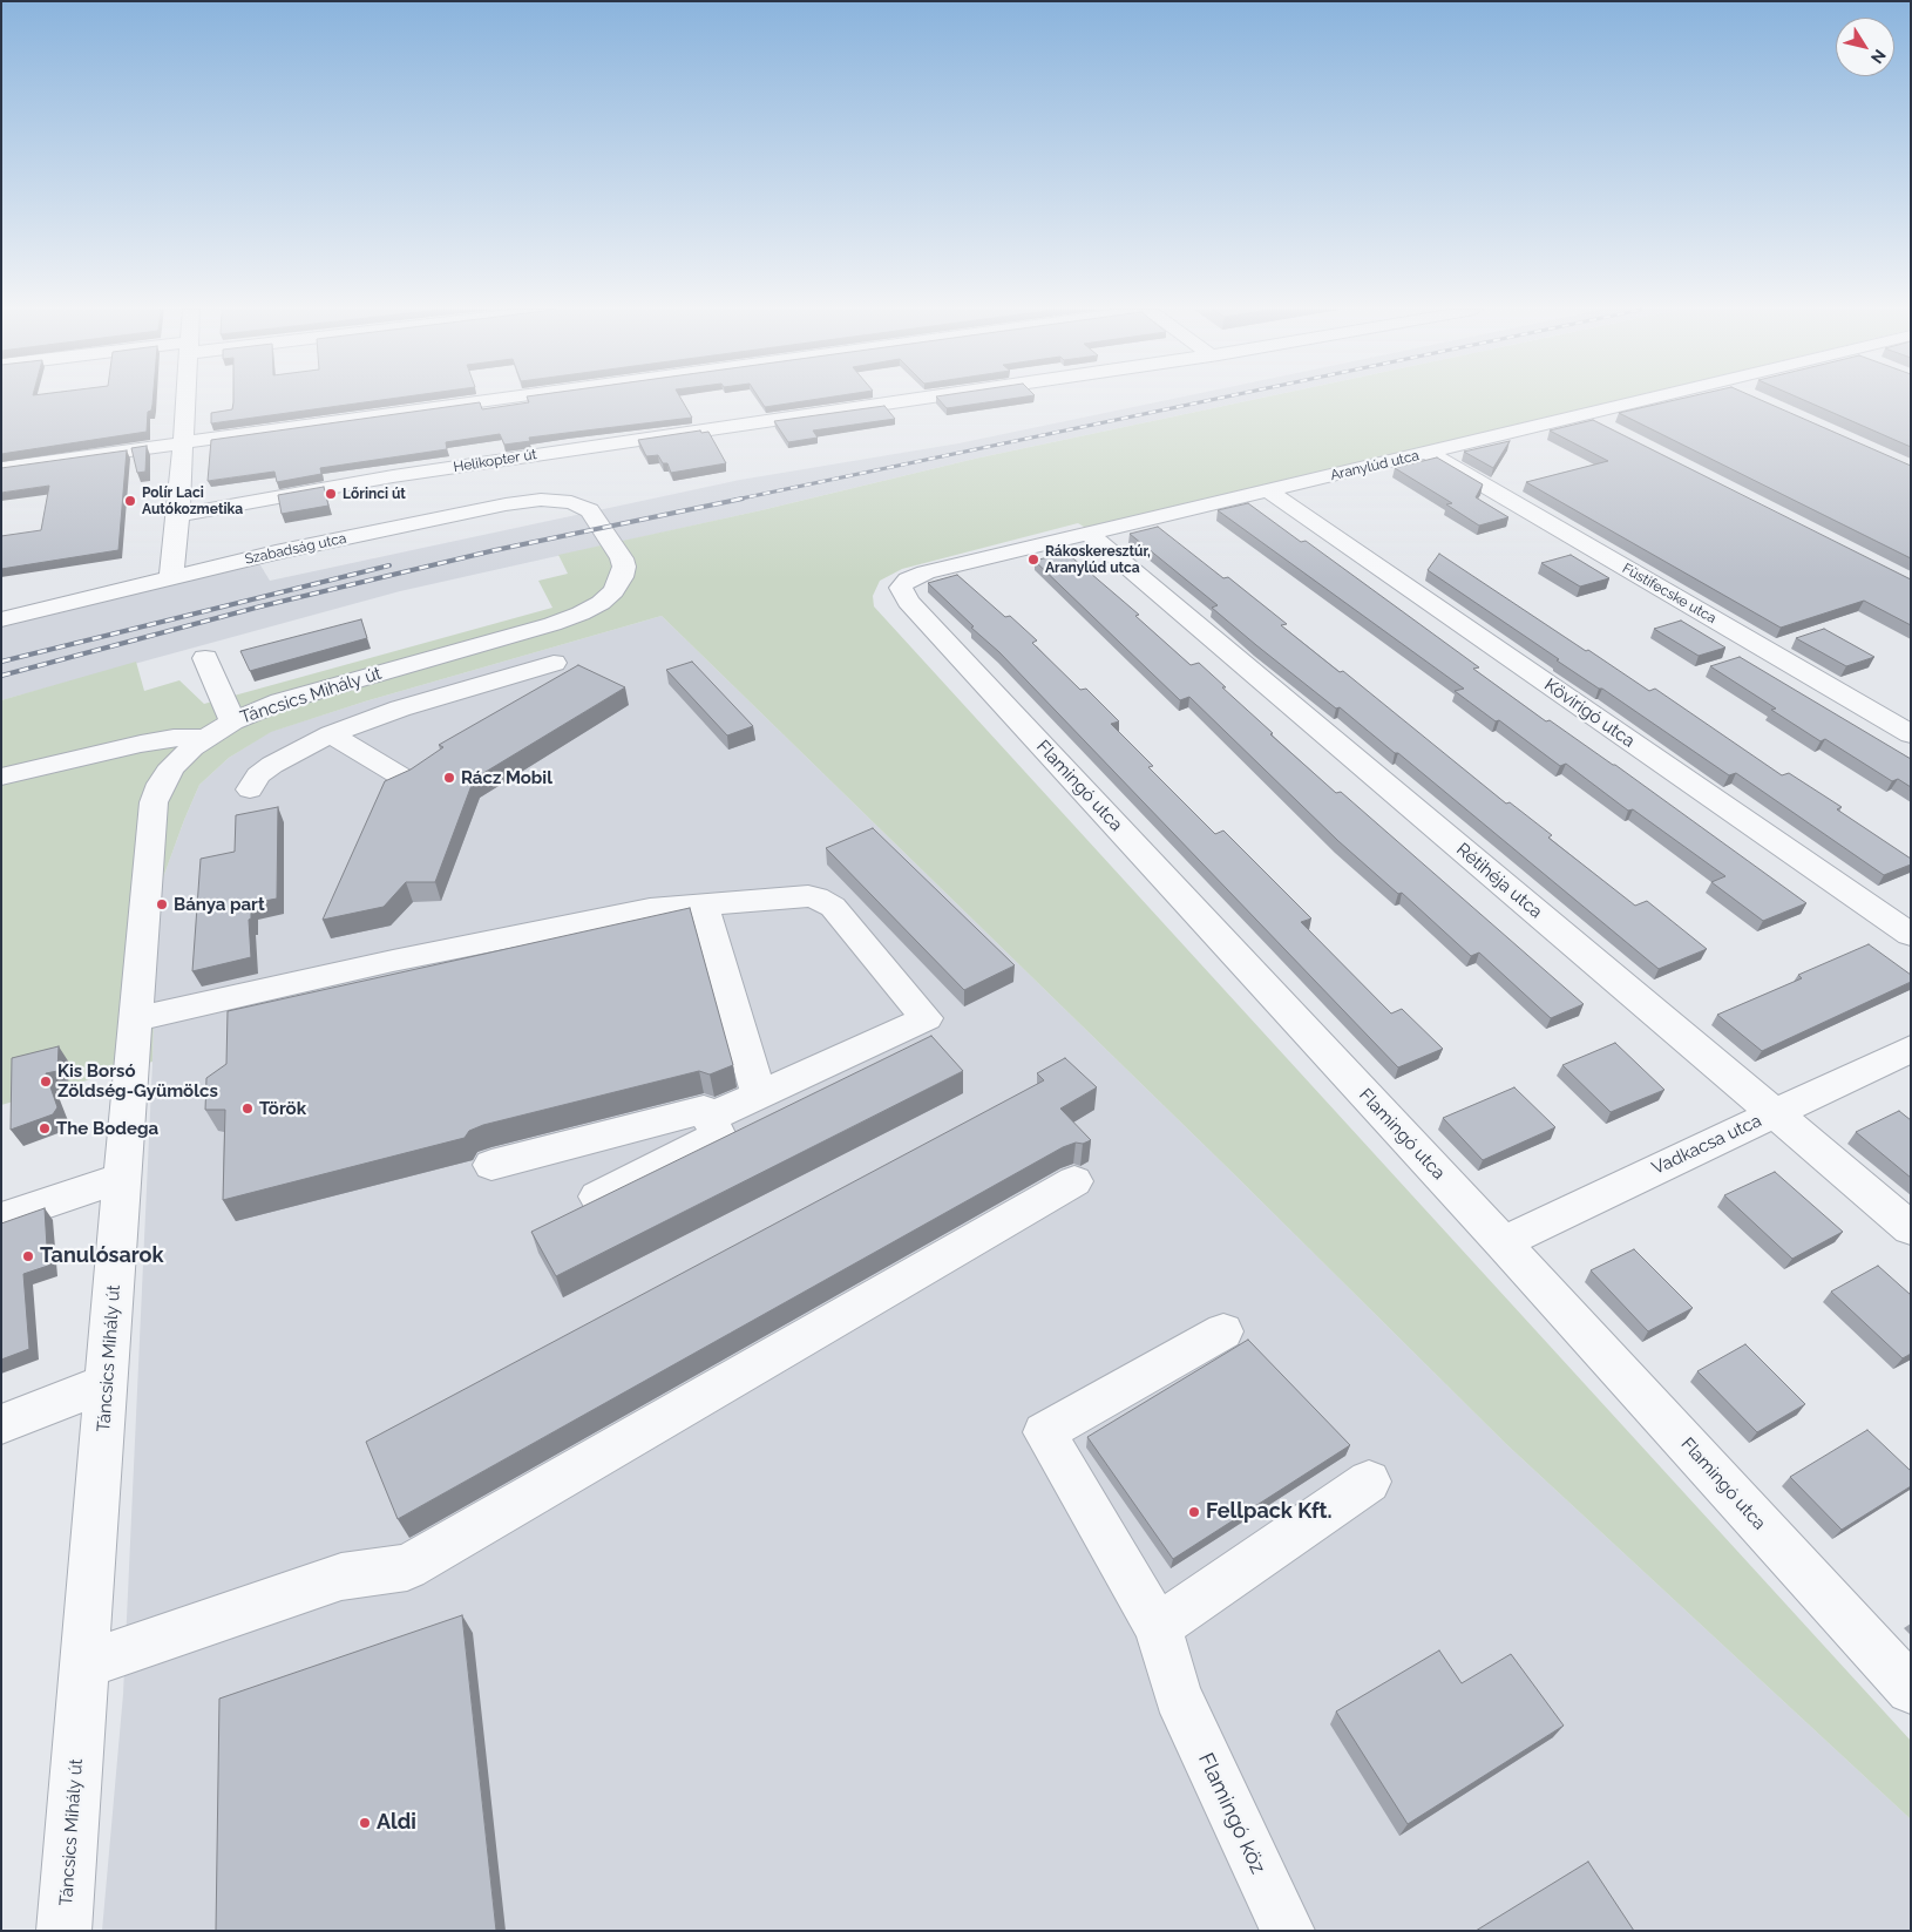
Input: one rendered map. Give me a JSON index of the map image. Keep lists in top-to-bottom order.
{
  "streets": {
    "street": [
      "Helikopter út",
      "Aranylúd utca",
      "Szabadság utca",
      "Füstifecske utca",
      "Táncsics Mihály út",
      "Kövirigó utca",
      "Flamingó utca",
      "Rétihéja utca",
      "Vadkacsa utca",
      "Flamingó köz"
    ]
  },
  "crossings": [
    ["Aranylúd utca", "Füstifecske utca"],
    ["Aranylúd utca", "Kövirigó utca"],
    ["Aranylúd utca", "Flamingó utca"],
    ["Aranylúd utca", "Rétihéja utca"],
    ["Szabadság utca", "Táncsics Mihály út"],
    ["Flamingó utca", "Vadkacsa utca"],
    ["Rétihéja utca", "Vadkacsa utca"]
  ],
  "places": [
    "Lőrinci út",
    "Polír Laci Autókozmetika",
    "Rákoskeresztúr, Aranylúd utca",
    "Rácz Mobil",
    "Bánya part",
    "Kis Borsó Zöldség-Gyümölcs",
    "Török",
    "The Bodega",
    "Tanulósarok",
    "Fellpack Kft.",
    "Aldi"
  ],
  "north": "bottom right"
}
